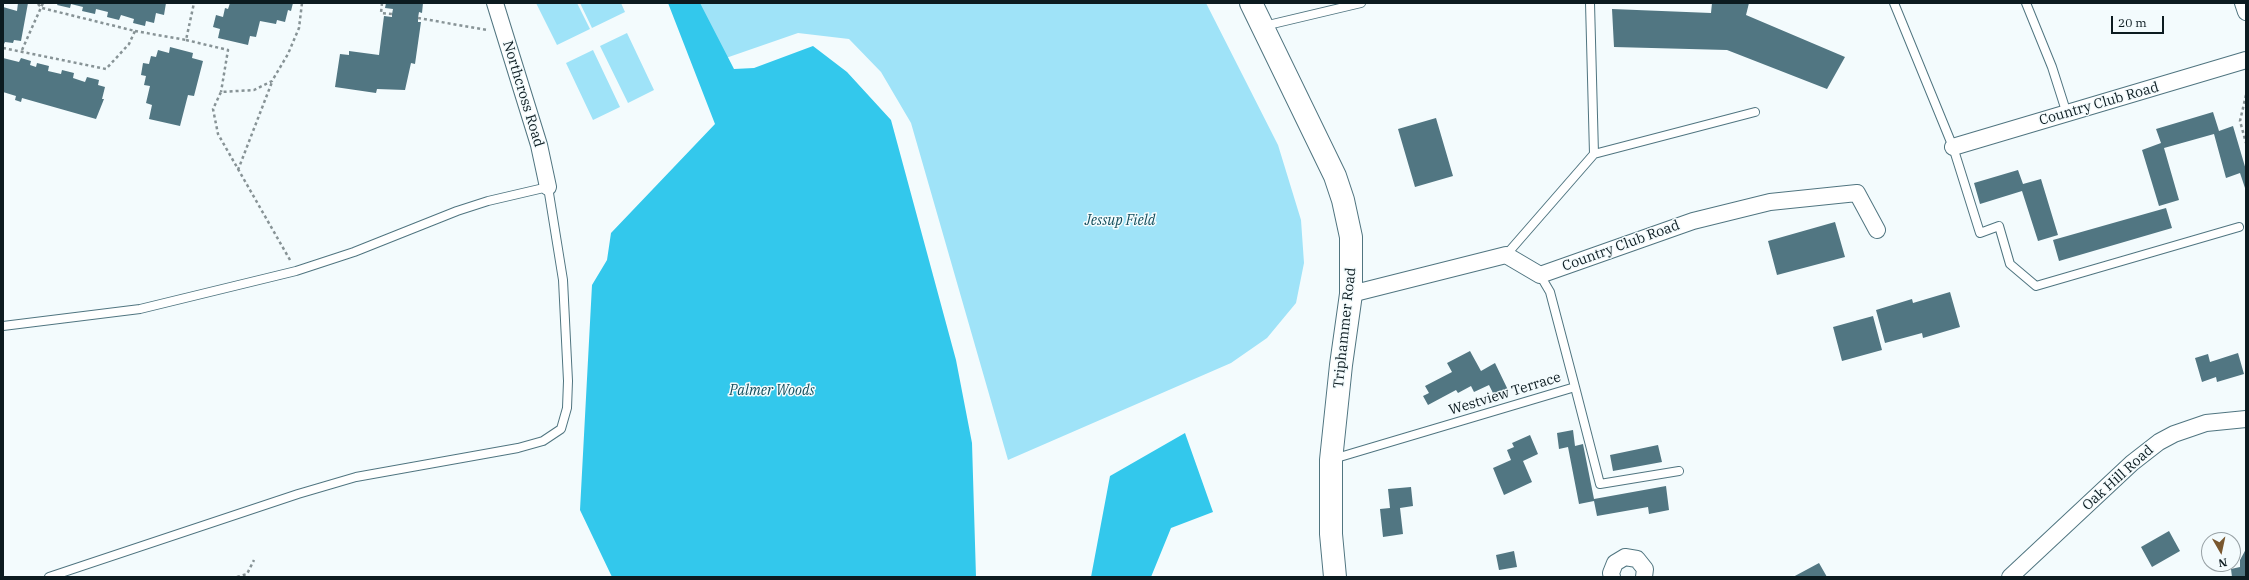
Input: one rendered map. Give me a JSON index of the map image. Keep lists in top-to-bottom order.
{
  "streets": {
    "street": [
      "Northcross Road",
      "Country Club Road",
      "Triphammer Road",
      "Oak Hill Road"
    ],
    "lane": ["Westview Terrace"]
  },
  "crossings": [
    ["Country Club Road", "Westview Terrace"],
    ["Triphammer Road", "Westview Terrace"]
  ],
  "parks": ["Jessup Field", "Palmer Woods"],
  "scale_bar": "20 m",
  "north": "bottom"
}
